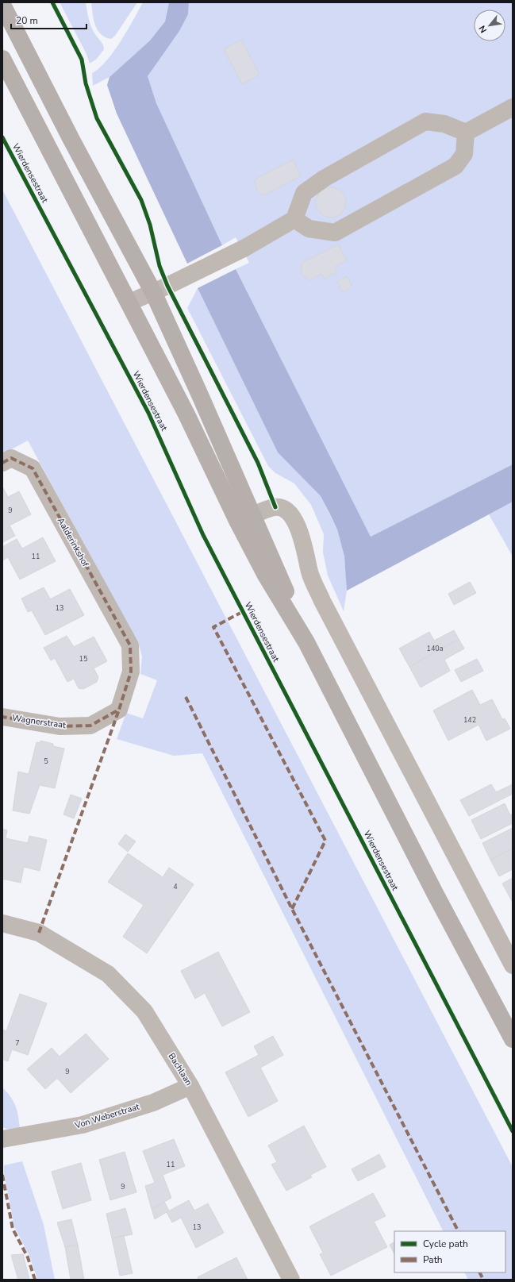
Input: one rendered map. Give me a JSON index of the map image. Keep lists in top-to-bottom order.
{
  "streets": {
    "street": [
      "Aalderinkshof",
      "Wagnerstraat",
      "Bachlaan",
      "Von Weberstraat"
    ],
    "cycle path": ["Wierdensestraat"]
  },
  "crossings": [
    ["Aalderinkshof", "Wagnerstraat"],
    ["Bachlaan", "Von Weberstraat"]
  ],
  "house_numbers": [
    "9",
    "11",
    "13",
    "140a",
    "15",
    "142",
    "5",
    "4",
    "7",
    "9",
    "11",
    "9",
    "13"
  ],
  "legend": ["Cycle path", "Path"],
  "scale_bar": "20 m",
  "north": "bottom left"
}
